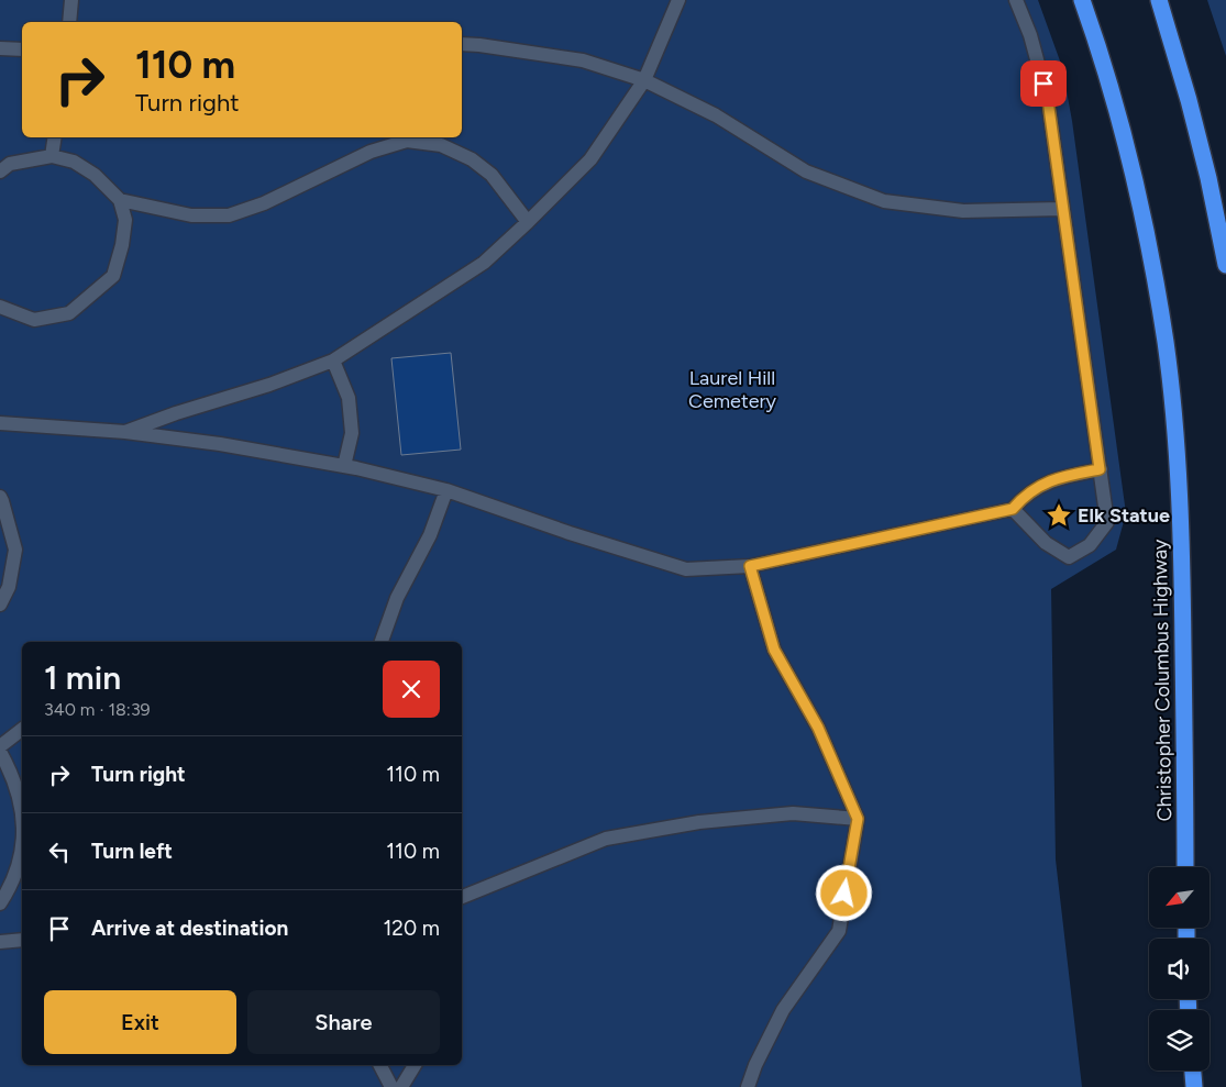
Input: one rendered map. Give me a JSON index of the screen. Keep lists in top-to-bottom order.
{
  "streets": {
    "highway": ["Christopher Columbus Highway"]
  },
  "parks": ["Laurel Hill Cemetery"],
  "places": {
    "place": ["Elk Statue"]
  },
  "north": "bottom left",
  "page": {
    "turn": ["110 m", "Turn right"],
    "heading": ["1 min", "340 m · 18:39"],
    "list": [
      {
        "name": "Turn right",
        "value": "110 m"
      },
      {
        "name": "Turn left",
        "value": "110 m"
      },
      {
        "name": "Arrive at destination",
        "value": "120 m"
      }
    ],
    "buttons": ["Exit", "Share"]
  }
}
